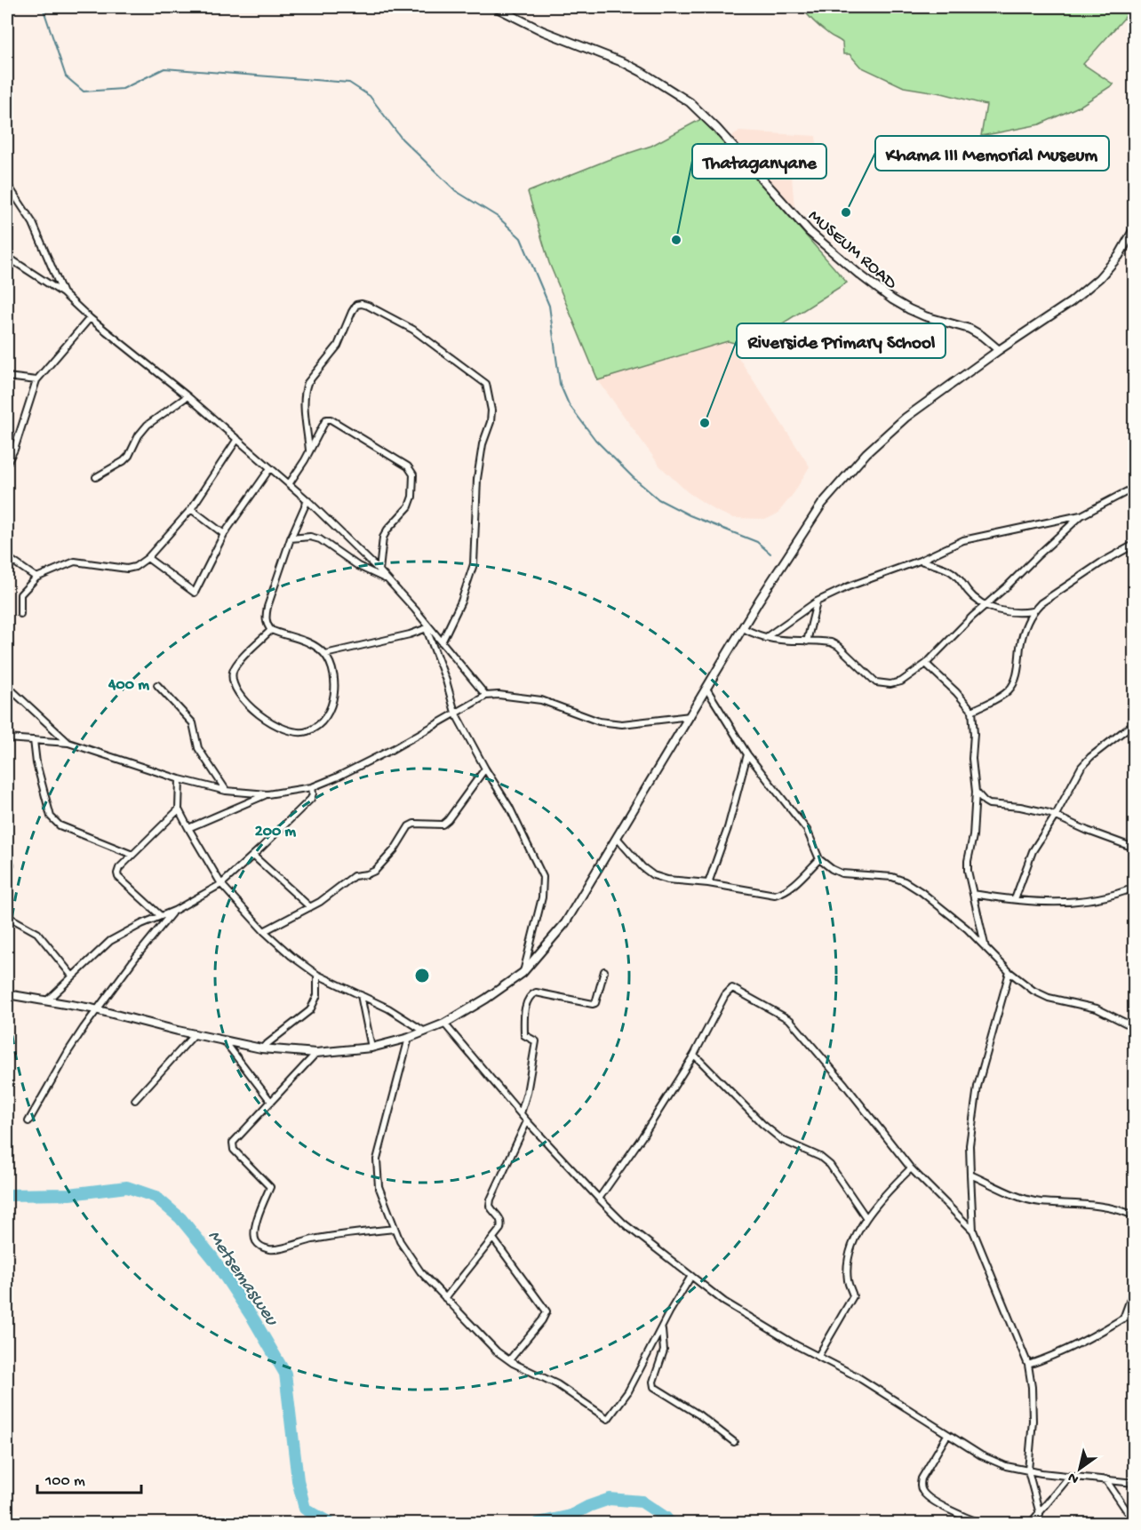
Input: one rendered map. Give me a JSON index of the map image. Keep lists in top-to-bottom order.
{
  "streets": {
    "street": ["MUSEUM ROAD"]
  },
  "water": ["Metsemasweu"],
  "places": ["Khama III Memorial Museum", "Thataganyane", "Riverside Primary School"],
  "scale_bar": "100 m",
  "north": "bottom left",
  "rings": ["400 m", "200 m"]
}
